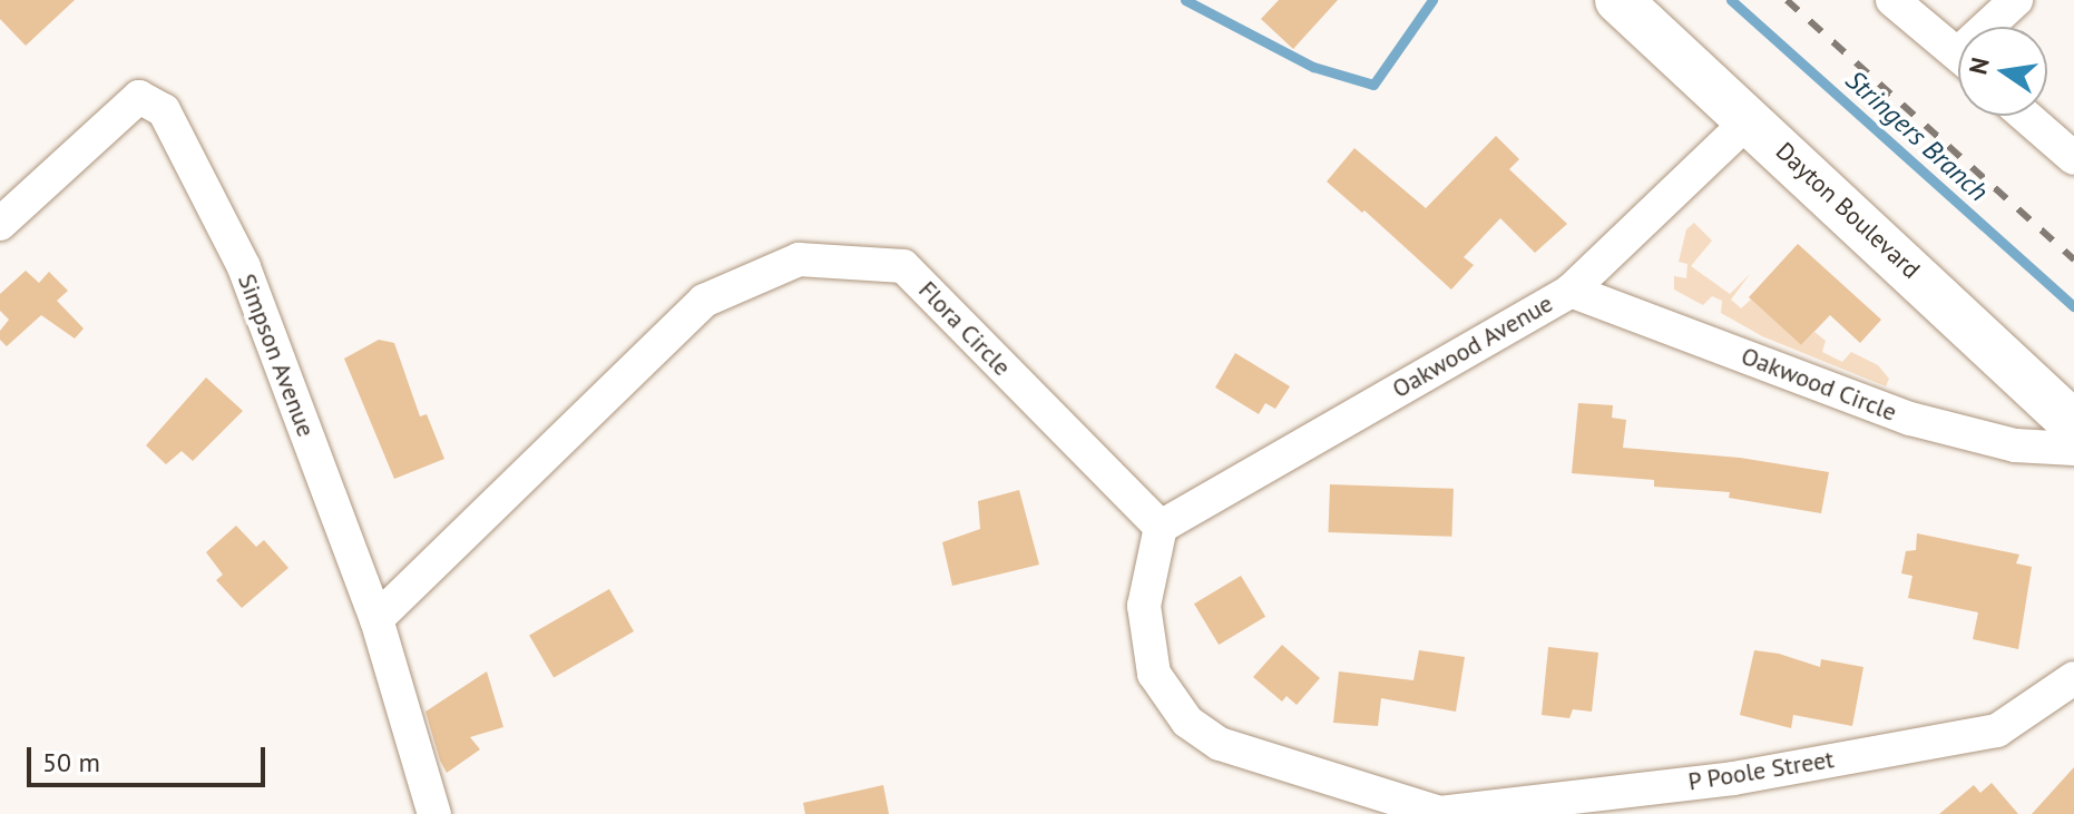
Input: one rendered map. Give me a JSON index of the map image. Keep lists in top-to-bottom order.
{
  "streets": {
    "main road": ["Dayton Boulevard"],
    "street": [
      "Flora Circle",
      "Oakwood Avenue",
      "Simpson Avenue",
      "Oakwood Circle",
      "P Poole Street"
    ]
  },
  "crossings": [
    ["Dayton Boulevard", "Oakwood Avenue"],
    ["Flora Circle", "Oakwood Avenue"],
    ["Flora Circle", "Simpson Avenue"],
    ["Oakwood Avenue", "Oakwood Circle"]
  ],
  "water": ["Stringers Branch"],
  "scale_bar": "50 m",
  "north": "left"
}
